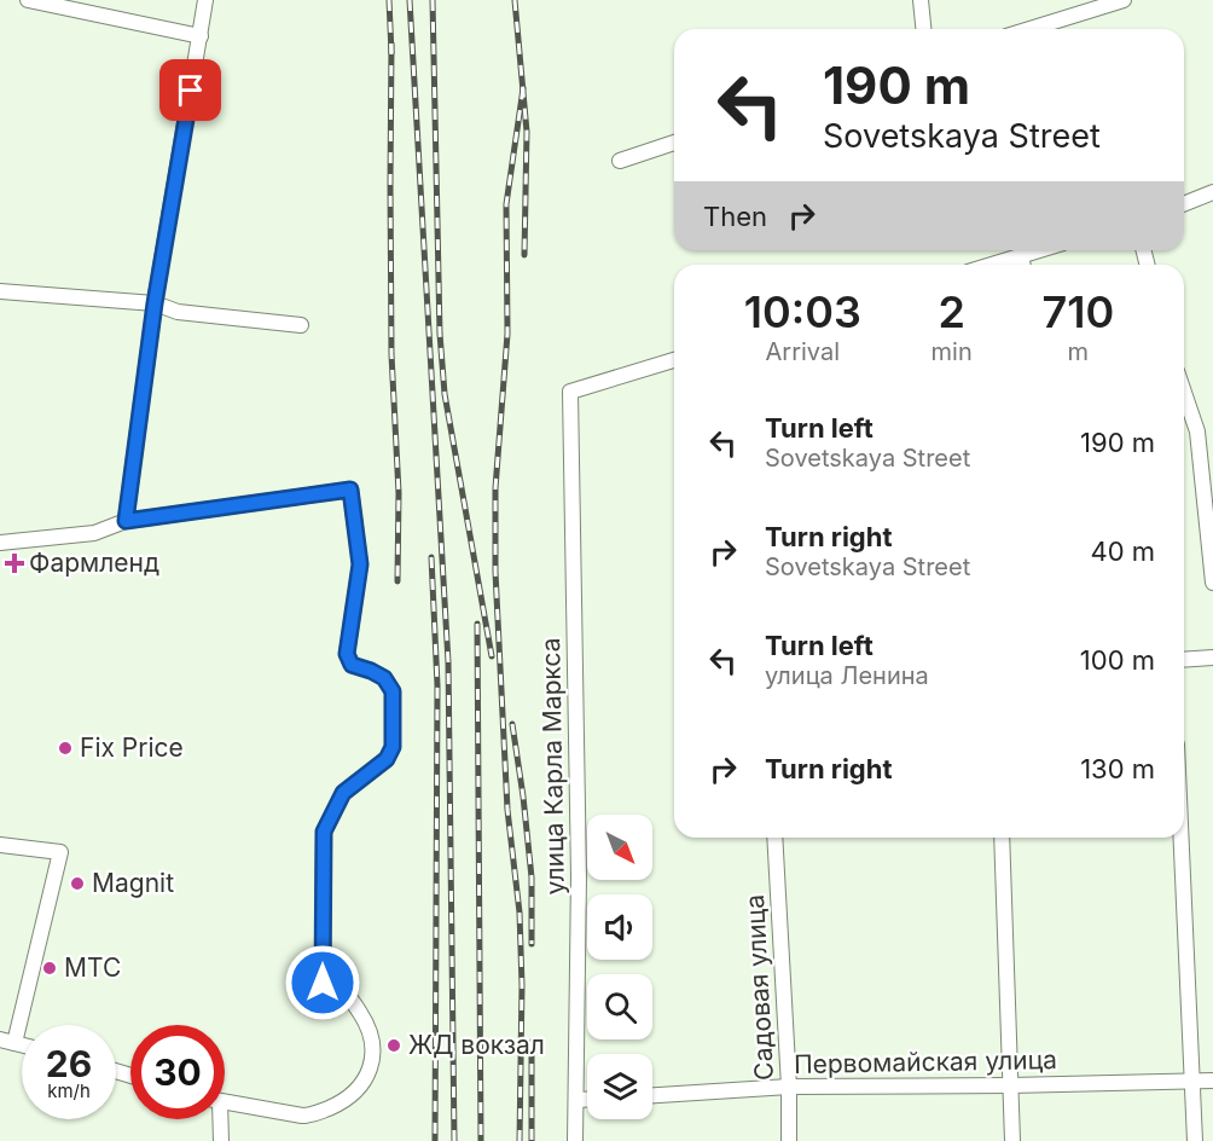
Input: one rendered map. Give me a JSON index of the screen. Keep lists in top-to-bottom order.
{
  "streets": {
    "street": ["улица Карла Маркса", "Садовая улица", "Первомайская улица"]
  },
  "crossings": [
    ["Садовая улица", "Первомайская улица"]
  ],
  "places": {
    "health": ["Фармленд"],
    "other": [
      "Fix Price",
      "Magnit",
      "МТС",
      "ЖД вокзал"
    ]
  },
  "north": "bottom right",
  "page": {
    "turn": ["190 m", "Sovetskaya Street"],
    "then": "Then",
    "eta": [
      "10:03",
      "Arrival",
      "2",
      "min",
      "710",
      "m"
    ],
    "list": [
      {
        "name": "Turn left",
        "note": "Sovetskaya Street",
        "value": "190 m"
      },
      {
        "name": "Turn right",
        "note": "Sovetskaya Street",
        "value": "40 m"
      },
      {
        "name": "Turn left",
        "note": "улица Ленина",
        "value": "100 m"
      },
      {
        "name": "Turn right",
        "value": "130 m"
      }
    ],
    "speed": "26 km/h",
    "limit": "30"
  }
}
